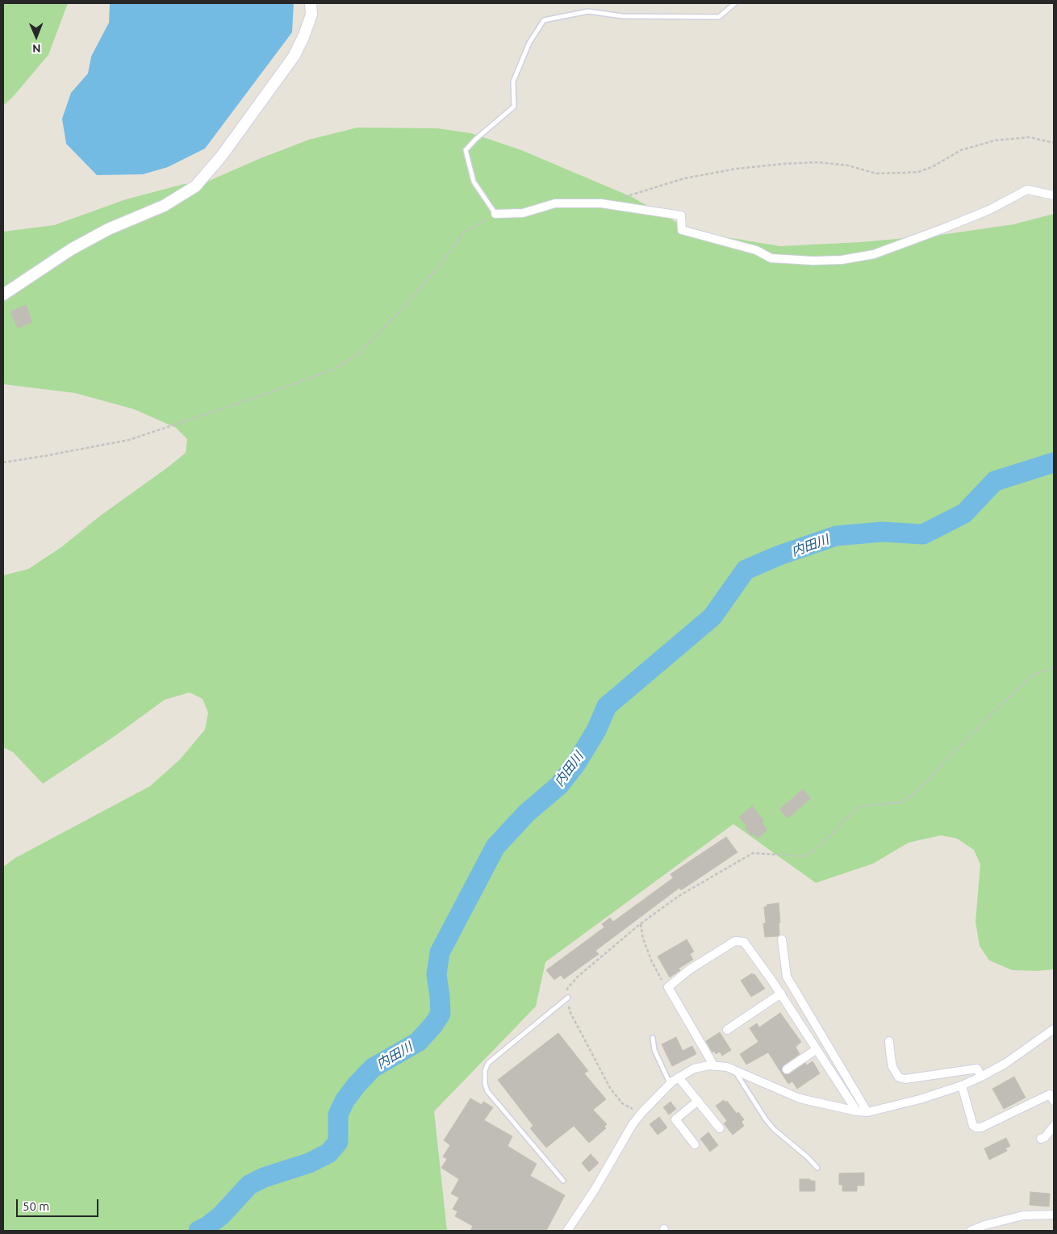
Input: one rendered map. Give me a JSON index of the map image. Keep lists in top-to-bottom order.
{
  "water": ["内田川"],
  "scale_bar": "50 m",
  "north": "bottom"
}
